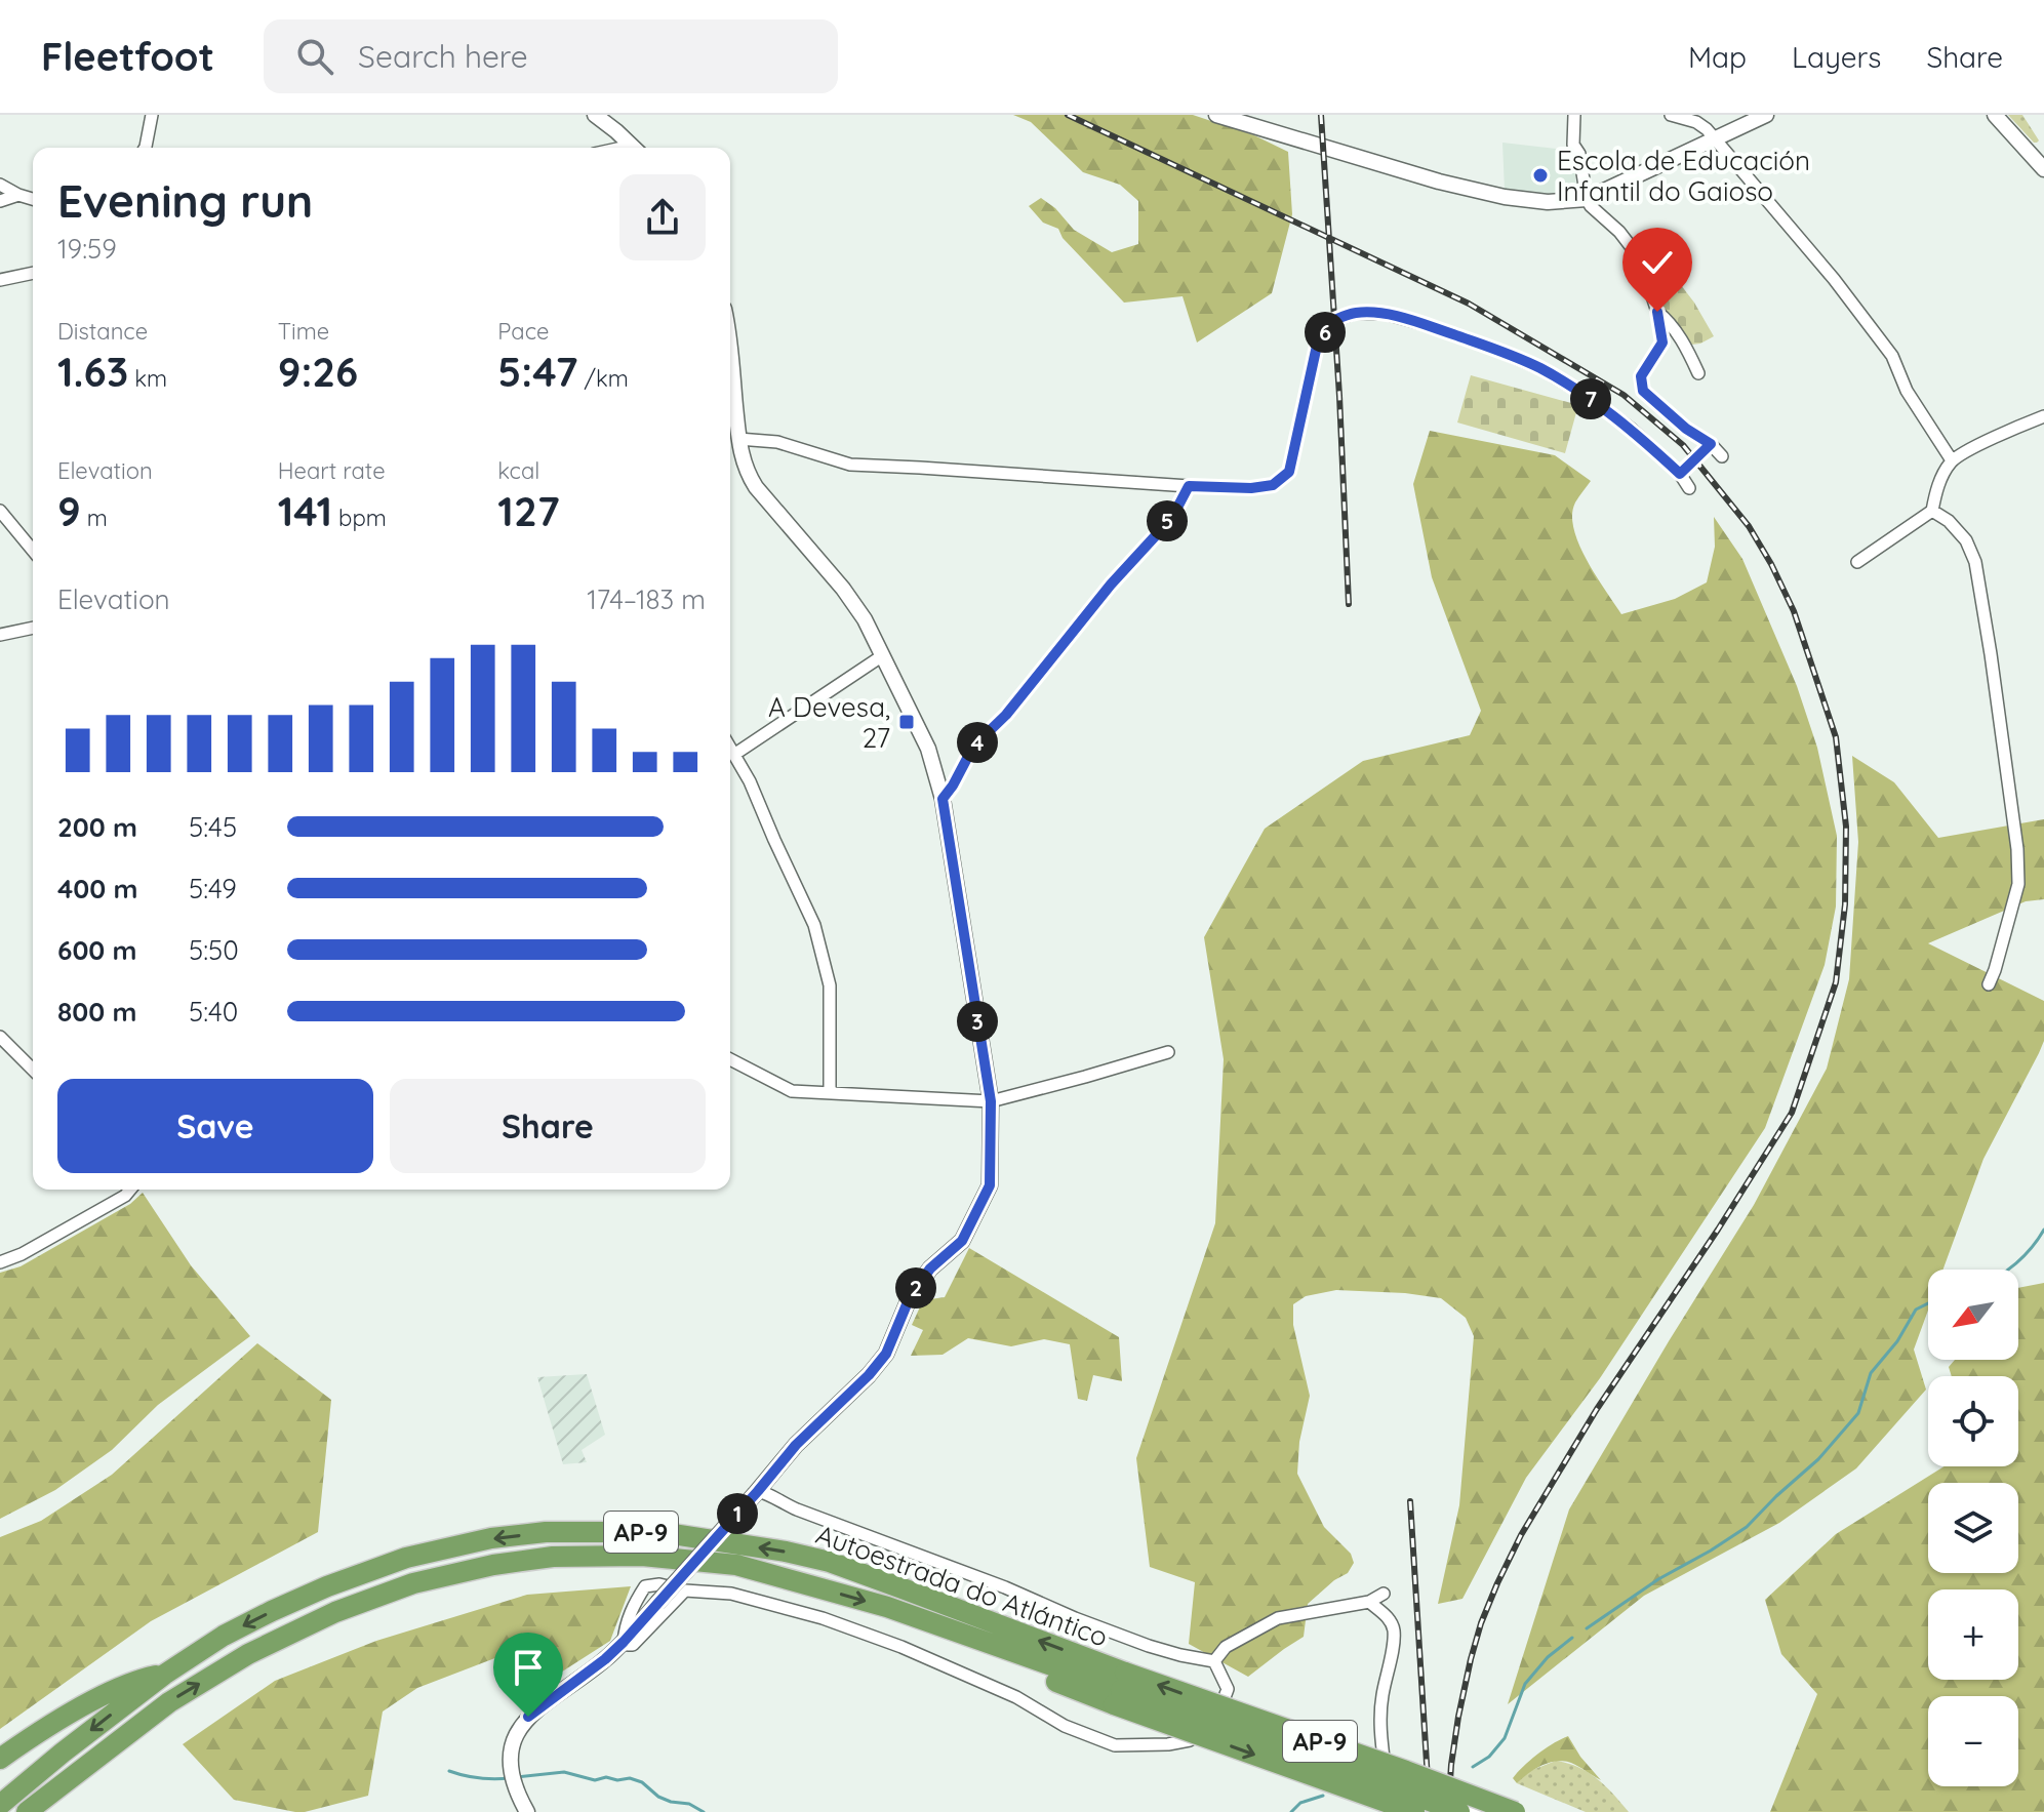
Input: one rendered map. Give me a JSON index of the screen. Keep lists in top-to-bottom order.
{
  "streets": {
    "highway": ["AP-9", "Autoestrada do Atlántico"]
  },
  "places": {
    "other": ["Escola de Educación Infantil do Gaioso"],
    "transit": ["A Devesa, 27"]
  },
  "north": "bottom left",
  "page": {
    "header": "Fleetfoot",
    "search": "Search here",
    "nav": ["Map", "Layers", "Share"],
    "heading": ["Evening run", "19:59"],
    "stats": [
      ["Distance", "1.63 km"],
      ["Time", "9:26"],
      ["Pace", "5:47 /km"],
      ["Elevation", "9 m"],
      ["Heart rate", "141 bpm"],
      ["kcal", "127"]
    ],
    "pins": [
      "6",
      "7",
      "5",
      "4",
      "3",
      "2",
      "1"
    ],
    "chart": ["Elevation", "174–183 m"],
    "list": [
      {
        "name": "200 m",
        "note": "5:45"
      },
      {
        "name": "400 m",
        "note": "5:49"
      },
      {
        "name": "600 m",
        "note": "5:50"
      },
      {
        "name": "800 m",
        "note": "5:40"
      }
    ],
    "buttons": ["Save", "Share"],
    "map_buttons": ["+", "−"]
  }
}
